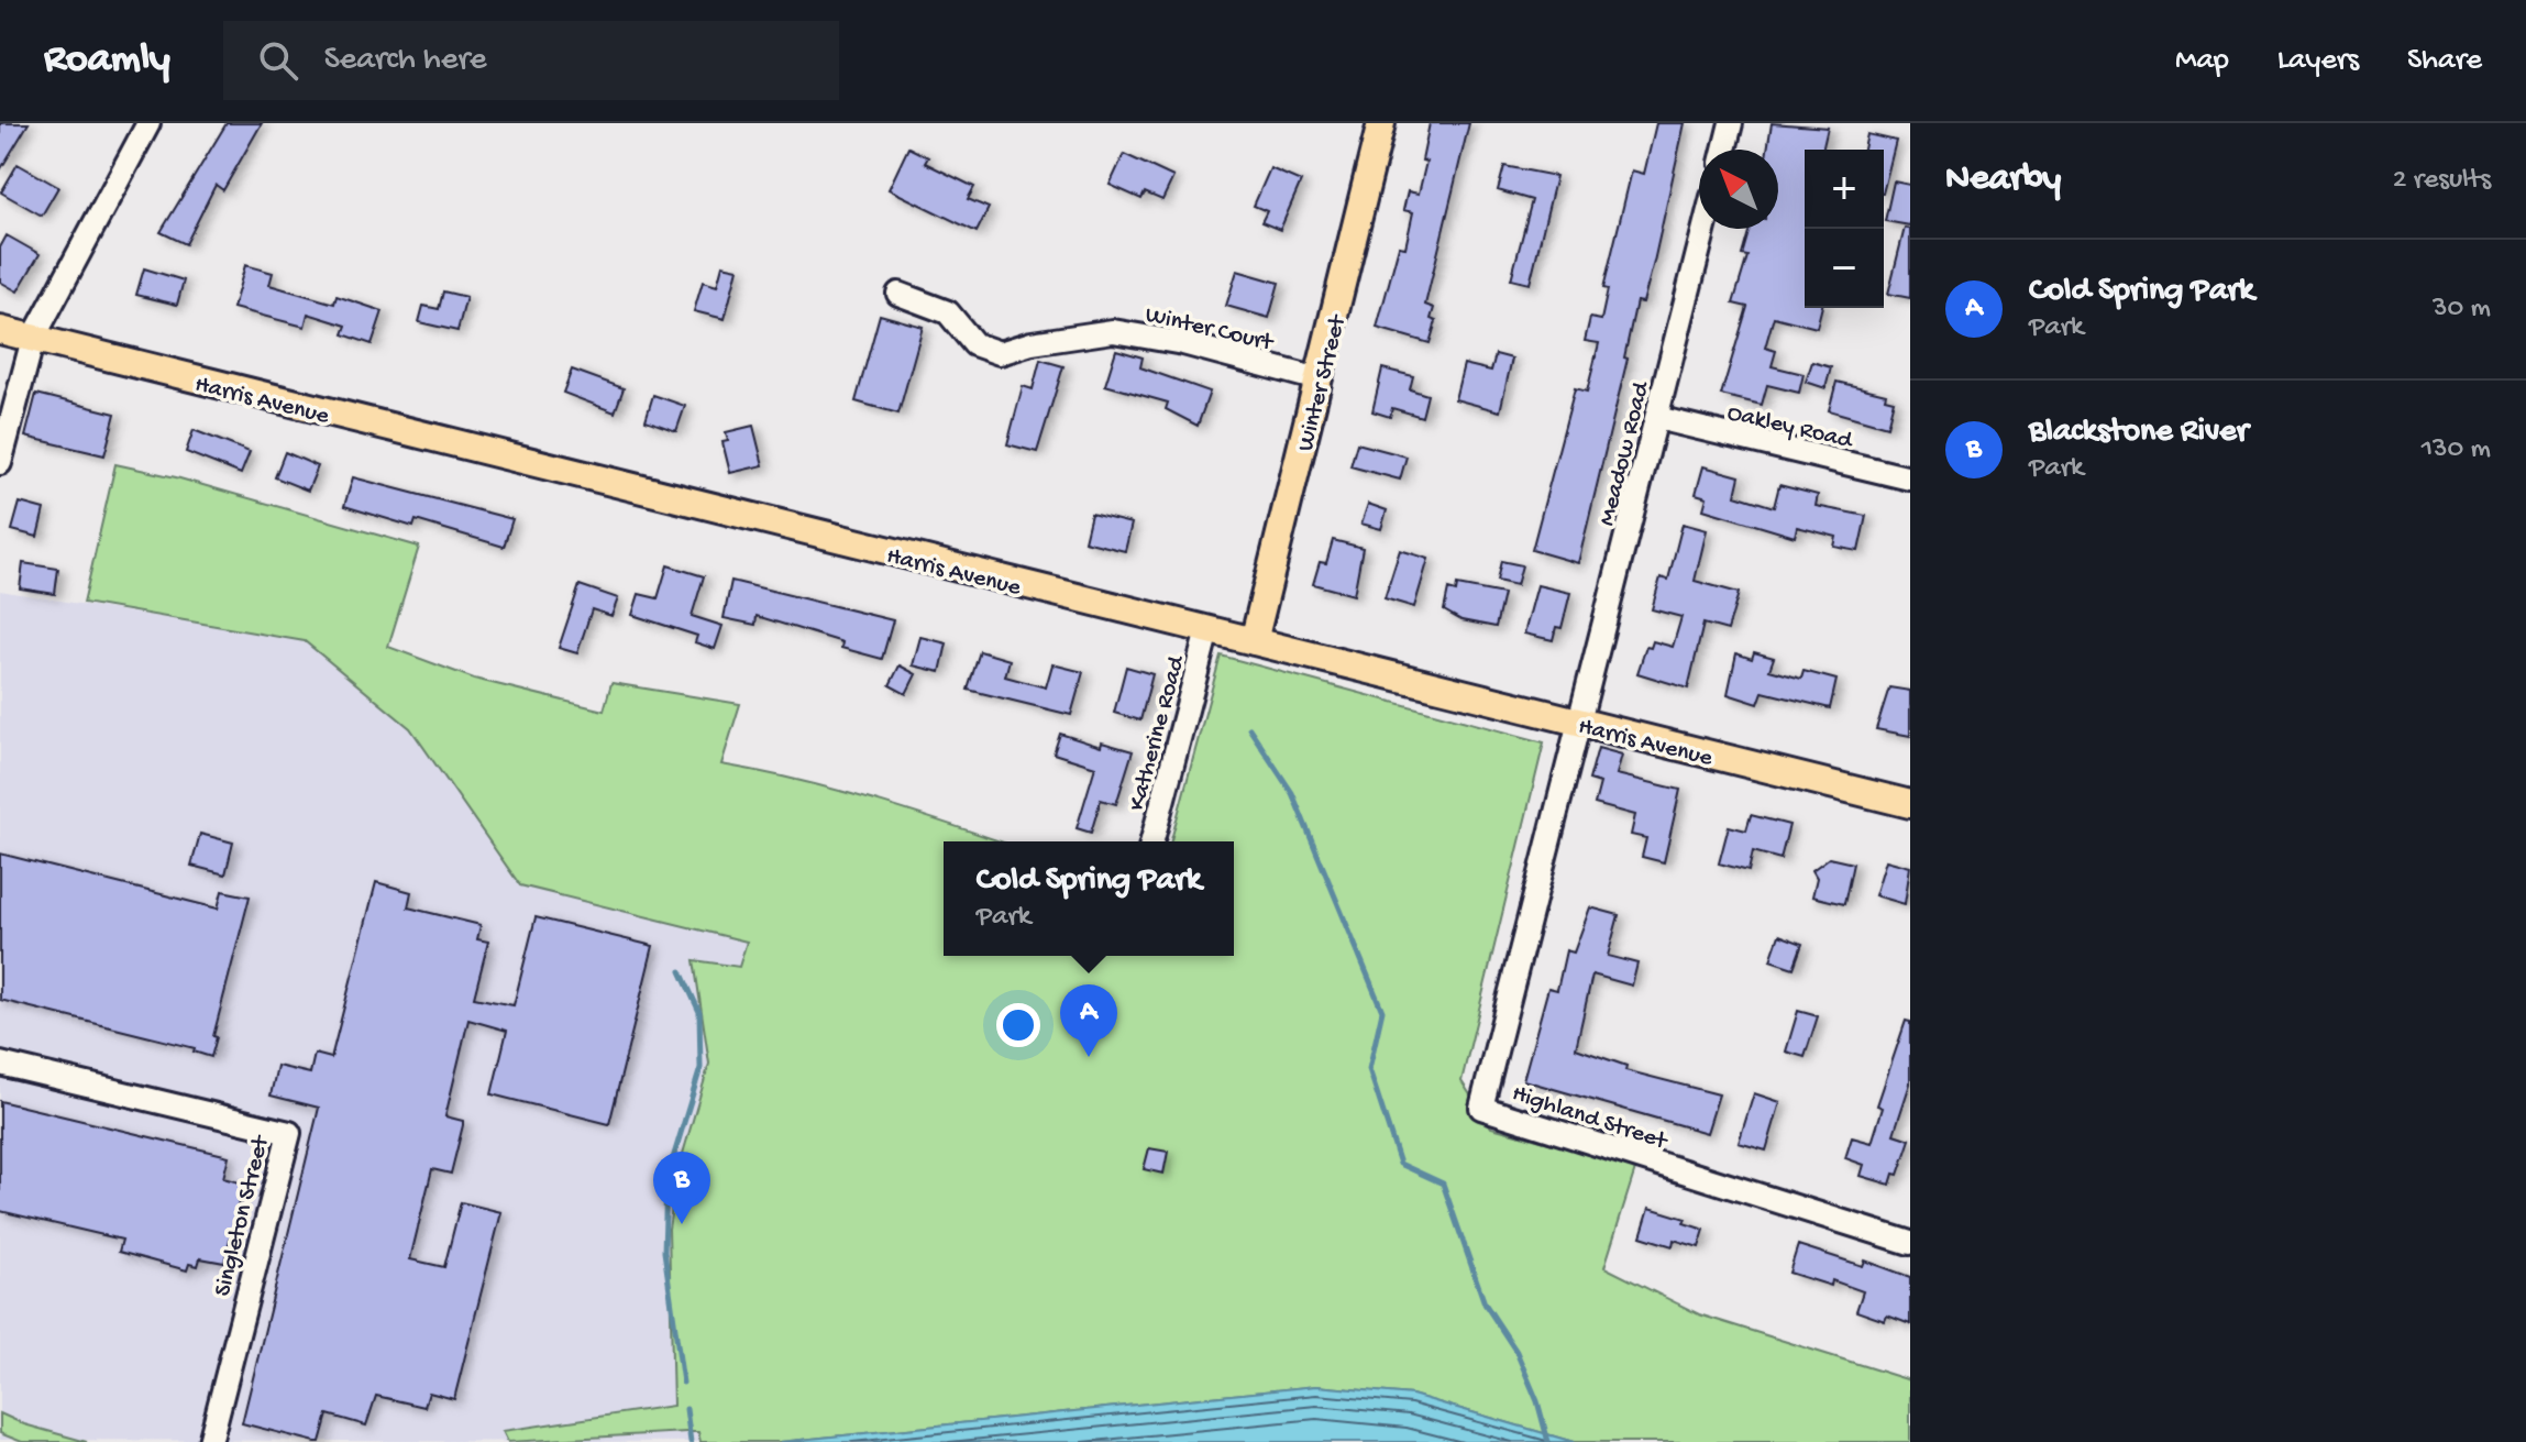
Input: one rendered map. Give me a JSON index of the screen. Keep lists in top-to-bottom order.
{
  "streets": {
    "main road": ["Winter Street", "Harris Avenue"],
    "street": [
      "Winter Court",
      "Oakley Road",
      "Meadow Road",
      "Katherine Road",
      "Highland Street",
      "Singleton Street"
    ]
  },
  "crossings": [
    ["Winter Court", "Winter Street"],
    ["Winter Street", "Harris Avenue"],
    ["Harris Avenue", "Meadow Road"],
    ["Harris Avenue", "Katherine Road"],
    ["Harris Avenue", "Highland Street"],
    ["Oakley Road", "Meadow Road"],
    ["Meadow Road", "Highland Street"]
  ],
  "north": "top left",
  "page": {
    "header": "Roamly",
    "search": "Search here",
    "nav": ["Map", "Layers", "Share"],
    "heading": ["Nearby", "2 results"],
    "map_buttons": ["+", "−"],
    "list": [
      {
        "mark": "A",
        "name": "Cold Spring Park",
        "note": "Park",
        "value": "30 m"
      },
      {
        "mark": "B",
        "name": "Blackstone River",
        "note": "Park",
        "value": "130 m"
      }
    ],
    "popup": ["Cold Spring Park", "Park"],
    "pins": ["A", "B"]
  }
}
